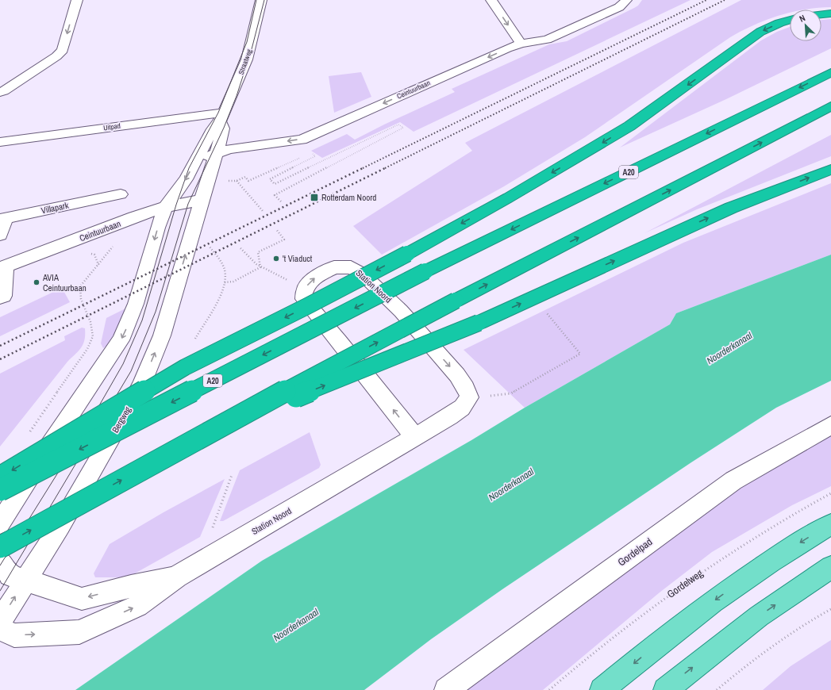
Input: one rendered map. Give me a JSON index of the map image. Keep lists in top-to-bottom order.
{
  "streets": {
    "highway": ["A20"],
    "street": [
      "Straatweg",
      "Ceintuurbaan",
      "Uitpad",
      "Villapark",
      "Station Noord",
      "Bergweg",
      "Gordelpad"
    ],
    "path": ["Gordelweg"]
  },
  "crossings": [
    ["Straatweg", "Ceintuurbaan"],
    ["Straatweg", "Uitpad"],
    ["Straatweg", "Bergweg"],
    ["Ceintuurbaan", "Bergweg"],
    ["Station Noord", "Bergweg"]
  ],
  "one_way": ["Ceintuurbaan"],
  "water": ["Noorderkanaal"],
  "places": {
    "transit": ["Rotterdam Noord"],
    "other": ["'t Viaduct", "AVIA Ceintuurbaan"]
  },
  "north": "top left"
}
